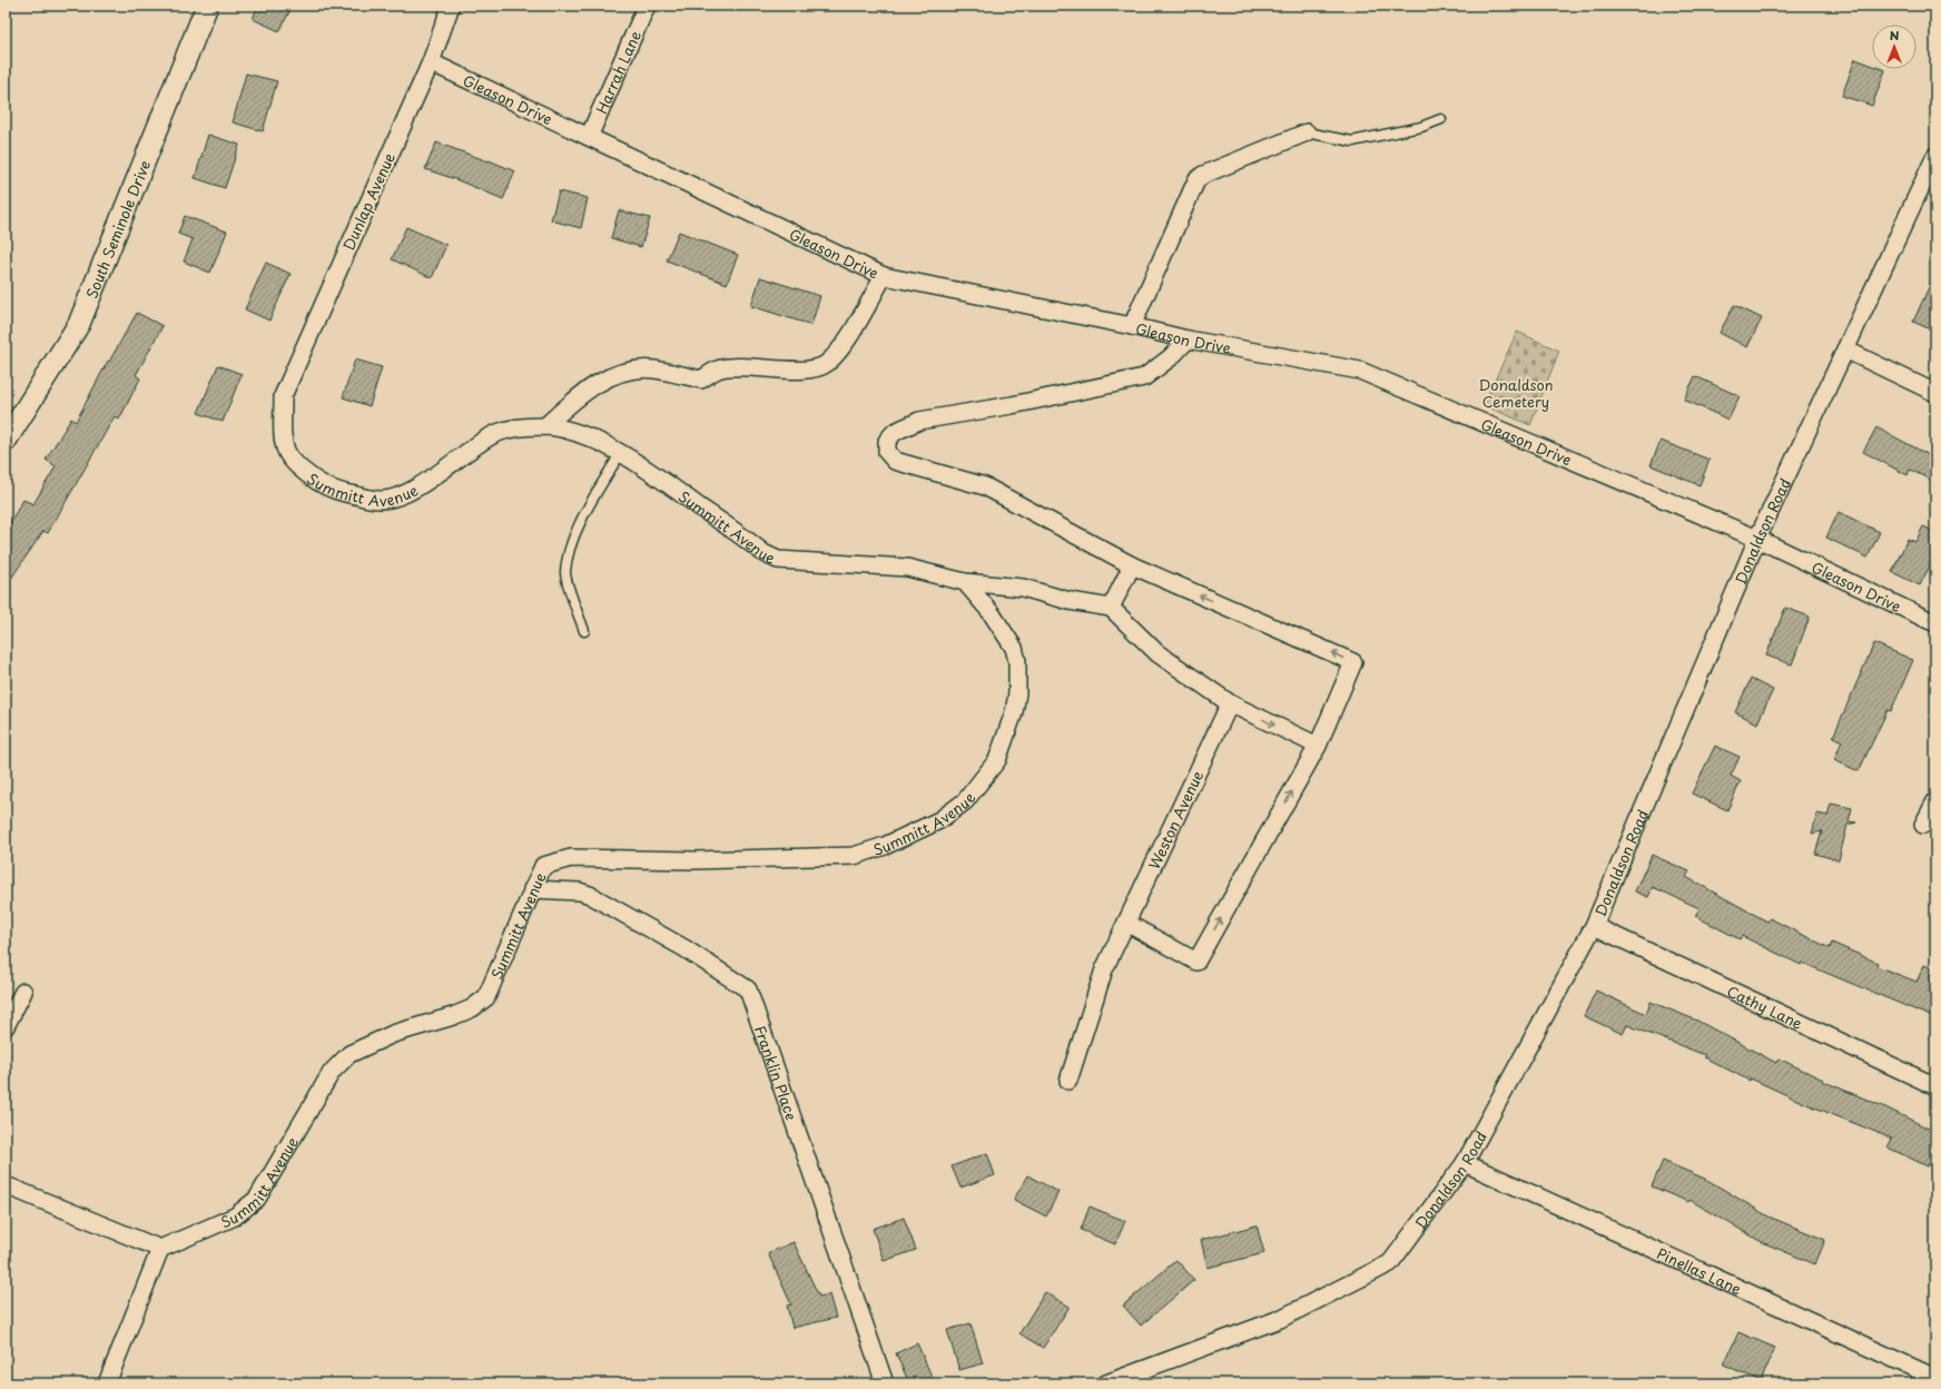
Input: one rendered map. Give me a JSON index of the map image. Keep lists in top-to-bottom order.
{
  "streets": {
    "street": [
      "Harrah Lane",
      "Gleason Drive",
      "Dunlap Avenue",
      "South Seminole Drive",
      "Summitt Avenue",
      "Donaldson Road",
      "Weston Avenue",
      "Cathy Lane",
      "Franklin Place",
      "Pinellas Lane"
    ]
  },
  "crossings": [
    ["Harrah Lane", "Gleason Drive"],
    ["Gleason Drive", "Dunlap Avenue"],
    ["Gleason Drive", "Donaldson Road"],
    ["Dunlap Avenue", "Summitt Avenue"],
    ["Summitt Avenue", "Franklin Place"],
    ["Donaldson Road", "Cathy Lane"],
    ["Donaldson Road", "Pinellas Lane"]
  ],
  "parks": ["Donaldson Cemetery"],
  "north": "top"
}
